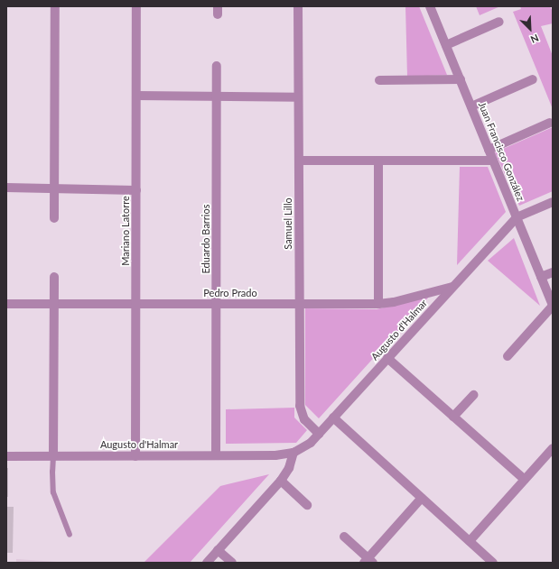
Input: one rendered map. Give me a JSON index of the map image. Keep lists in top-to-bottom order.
{
  "streets": {
    "street": [
      "Juan Francisco González",
      "Samuel Lillo",
      "Mariano Latorre",
      "Eduardo Barrios",
      "Pedro Prado",
      "Augusto d'Halmar"
    ]
  },
  "crossings": [
    ["Juan Francisco González", "Augusto d'Halmar"],
    ["Samuel Lillo", "Pedro Prado"],
    ["Samuel Lillo", "Augusto d'Halmar"],
    ["Mariano Latorre", "Pedro Prado"],
    ["Mariano Latorre", "Augusto d'Halmar"],
    ["Eduardo Barrios", "Pedro Prado"],
    ["Eduardo Barrios", "Augusto d'Halmar"],
    ["Pedro Prado", "Augusto d'Halmar"]
  ],
  "north": "bottom right"
}
